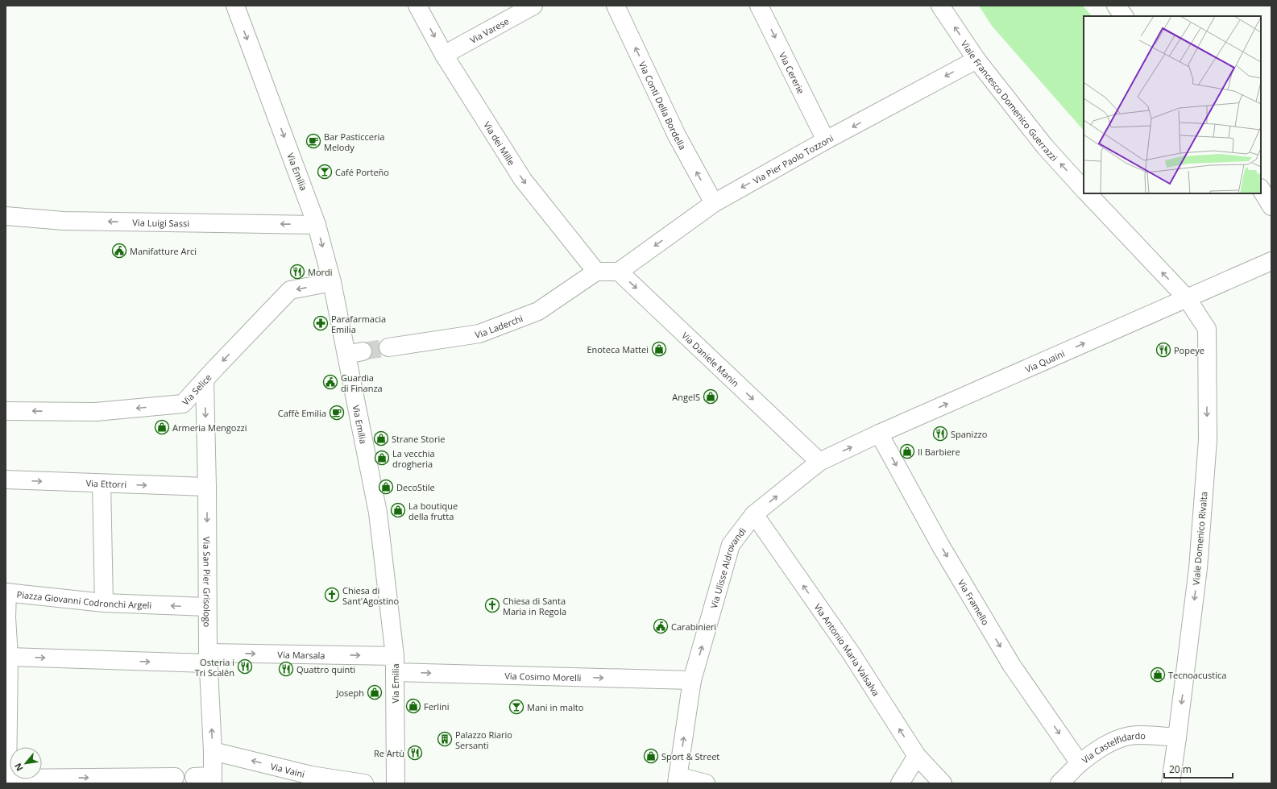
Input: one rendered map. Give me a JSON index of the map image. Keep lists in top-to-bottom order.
{
  "streets": {
    "street": [
      "Via Varese",
      "Via Cererie",
      "Viale Francesco Domenico Guerrazzi",
      "Via Conti Della Bordella",
      "Via dei Mille",
      "Via Pier Paolo Tozzoni",
      "Via Emilia",
      "Via Luigi Sassi",
      "Via Laderchi",
      "Via Daniele Manin",
      "Via Quaini",
      "Via Selice",
      "Via Ettorri",
      "Viale Domenico Rivalta",
      "Via Ulisse Aldrovandi",
      "Via San Pier Grisologo",
      "Piazza Giovanni Codronchi Argeli",
      "Via Framello",
      "Via Antonio Maria Valsalva",
      "Via Marsala",
      "Via Cosimo Morelli",
      "Via Castelfidardo",
      "Via Vaini"
    ]
  },
  "crossings": [
    ["Via Varese", "Via dei Mille"],
    ["Via Cererie", "Via Pier Paolo Tozzoni"],
    ["Viale Francesco Domenico Guerrazzi", "Via Pier Paolo Tozzoni"],
    ["Via Conti Della Bordella", "Via Pier Paolo Tozzoni"],
    ["Via dei Mille", "Via Laderchi"],
    ["Via Pier Paolo Tozzoni", "Via Daniele Manin"],
    ["Via Emilia", "Via Luigi Sassi"],
    ["Via Emilia", "Via Selice"],
    ["Via Emilia", "Via Marsala"],
    ["Via Emilia", "Via Cosimo Morelli"],
    ["Via Daniele Manin", "Via Quaini"],
    ["Via Daniele Manin", "Via Ulisse Aldrovandi"],
    ["Via Quaini", "Viale Domenico Rivalta"],
    ["Via Quaini", "Via Ulisse Aldrovandi"],
    ["Via Quaini", "Via Framello"],
    ["Via Selice", "Via San Pier Grisologo"],
    ["Via Ettorri", "Via San Pier Grisologo"],
    ["Viale Domenico Rivalta", "Via Castelfidardo"],
    ["Via Ulisse Aldrovandi", "Via Antonio Maria Valsalva"],
    ["Via Ulisse Aldrovandi", "Via Cosimo Morelli"],
    ["Via San Pier Grisologo", "Piazza Giovanni Codronchi Argeli"],
    ["Via San Pier Grisologo", "Via Marsala"],
    ["Via San Pier Grisologo", "Via Vaini"],
    ["Via Framello", "Via Castelfidardo"],
    ["Via Marsala", "Via Cosimo Morelli"]
  ],
  "one_way": [
    "Via Cererie",
    "Viale Francesco Domenico Guerrazzi",
    "Via Conti Della Bordella",
    "Via dei Mille",
    "Via Pier Paolo Tozzoni",
    "Via Emilia",
    "Via Luigi Sassi",
    "Via Daniele Manin",
    "Via Quaini",
    "Via Selice",
    "Via Ettorri",
    "Viale Domenico Rivalta",
    "Via Ulisse Aldrovandi",
    "Via Framello",
    "Via Antonio Maria Valsalva",
    "Via Marsala",
    "Via Cosimo Morelli",
    "Via Vaini"
  ],
  "places": {
    "cafe": ["Bar Pasticceria Melody", "Caffè Emilia"],
    "bar": ["Café Porteño", "Mani in malto"],
    "public building": ["Manifatture Arci", "Guardia di Finanza", "Carabinieri"],
    "restaurant": [
      "Mordi",
      "Popeye",
      "Spanizzo",
      "Osteria i Tri Scalên",
      "Quattro quinti",
      "Re Artù"
    ],
    "pharmacy": ["Parafarmacia Emilia"],
    "shop": [
      "Enoteca Mattei",
      "AngelS",
      "Armeria Mengozzi",
      "Strane Storie",
      "Il Barbiere",
      "La vecchia drogheria",
      "DecoStile",
      "La boutique della frutta",
      "Tecnoacustica",
      "Joseph",
      "Ferlini",
      "Sport & Street"
    ],
    "church": ["Chiesa di Sant'Agostino", "Chiesa di Santa Maria in Regola"],
    "building": ["Palazzo Riario Sersanti"]
  },
  "scale_bar": "20 m",
  "north": "bottom left"
}
